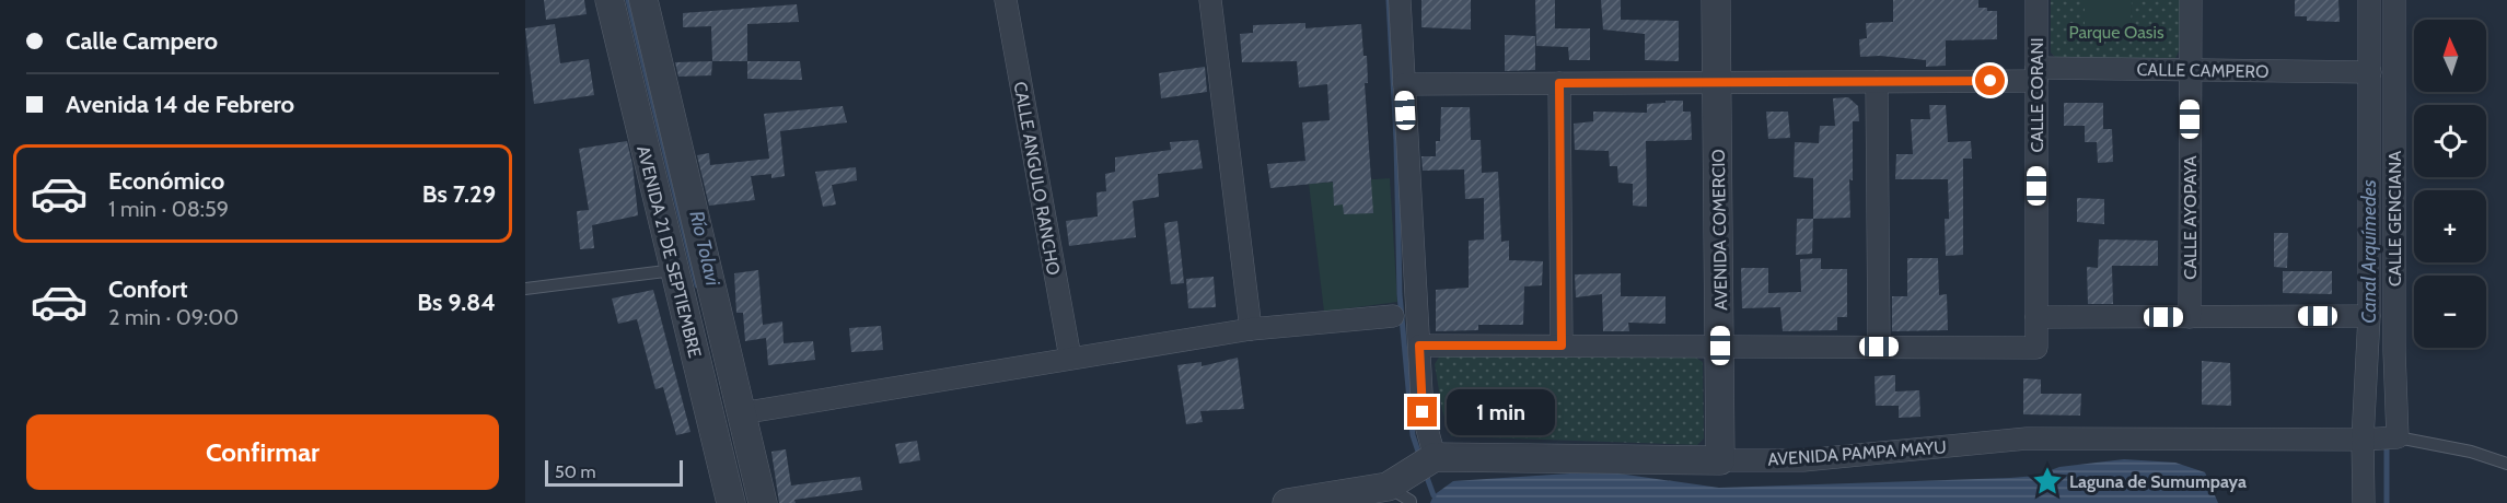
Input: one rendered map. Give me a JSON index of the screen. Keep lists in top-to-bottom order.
{
  "streets": {
    "street": [
      "CALLE CAMPERO",
      "CALLE CORANI",
      "CALLE ANGULO RANCHO",
      "CALLE AYOPAYA",
      "CALLE GENCIANA",
      "AVENIDA COMERCIO",
      "AVENIDA 21 DE SEPTIEMBRE",
      "AVENIDA PAMPA MAYU"
    ]
  },
  "crossings": [
    ["CALLE CAMPERO", "CALLE CORANI"],
    ["CALLE CAMPERO", "CALLE AYOPAYA"],
    ["CALLE CAMPERO", "CALLE GENCIANA"],
    ["CALLE CAMPERO", "AVENIDA COMERCIO"],
    ["CALLE GENCIANA", "AVENIDA PAMPA MAYU"],
    ["AVENIDA COMERCIO", "AVENIDA PAMPA MAYU"]
  ],
  "water": ["Río Tolavi", "Canal Arquímedes"],
  "parks": ["Parque Oasis"],
  "places": {
    "place": ["Laguna de Sumumpaya"]
  },
  "scale_bar": "50 m",
  "north": "top",
  "page": {
    "banner": ["Calle Campero", "Avenida 14 de Febrero"],
    "map_buttons": ["+", "−"],
    "list": [
      {
        "name": "Económico",
        "note": "1 min · 08:59",
        "value": "Bs 7.29"
      },
      {
        "name": "Confort",
        "note": "2 min · 09:00",
        "value": "Bs 9.84"
      }
    ],
    "bubble": "1 min",
    "buttons": "Confirmar",
    "scale": "50 m"
  }
}
